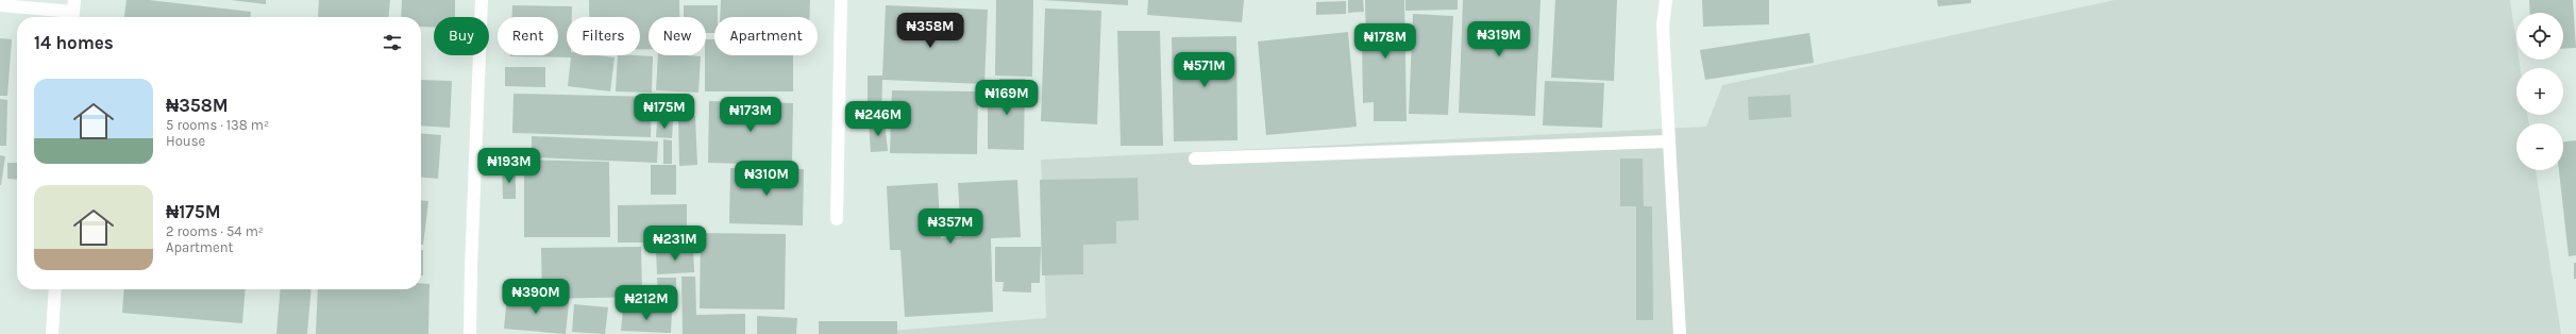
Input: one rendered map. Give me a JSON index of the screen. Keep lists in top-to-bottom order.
{
  "page": {
    "map_buttons": ["+", "−"],
    "price": [
      "₦358M",
      "₦319M",
      "₦178M",
      "₦571M",
      "₦169M",
      "₦175M",
      "₦173M",
      "₦246M",
      "₦193M",
      "₦310M",
      "₦357M",
      "₦231M",
      "₦390M",
      "₦212M"
    ],
    "chip": [
      "Buy",
      "Rent",
      "Filters",
      "New",
      "Apartment"
    ],
    "heading": "14 homes",
    "list": [
      {
        "name": "₦358M",
        "note": "5 rooms · 138 m² · House"
      },
      {
        "name": "₦175M",
        "note": "2 rooms · 54 m² · Apartment"
      }
    ]
  }
}
